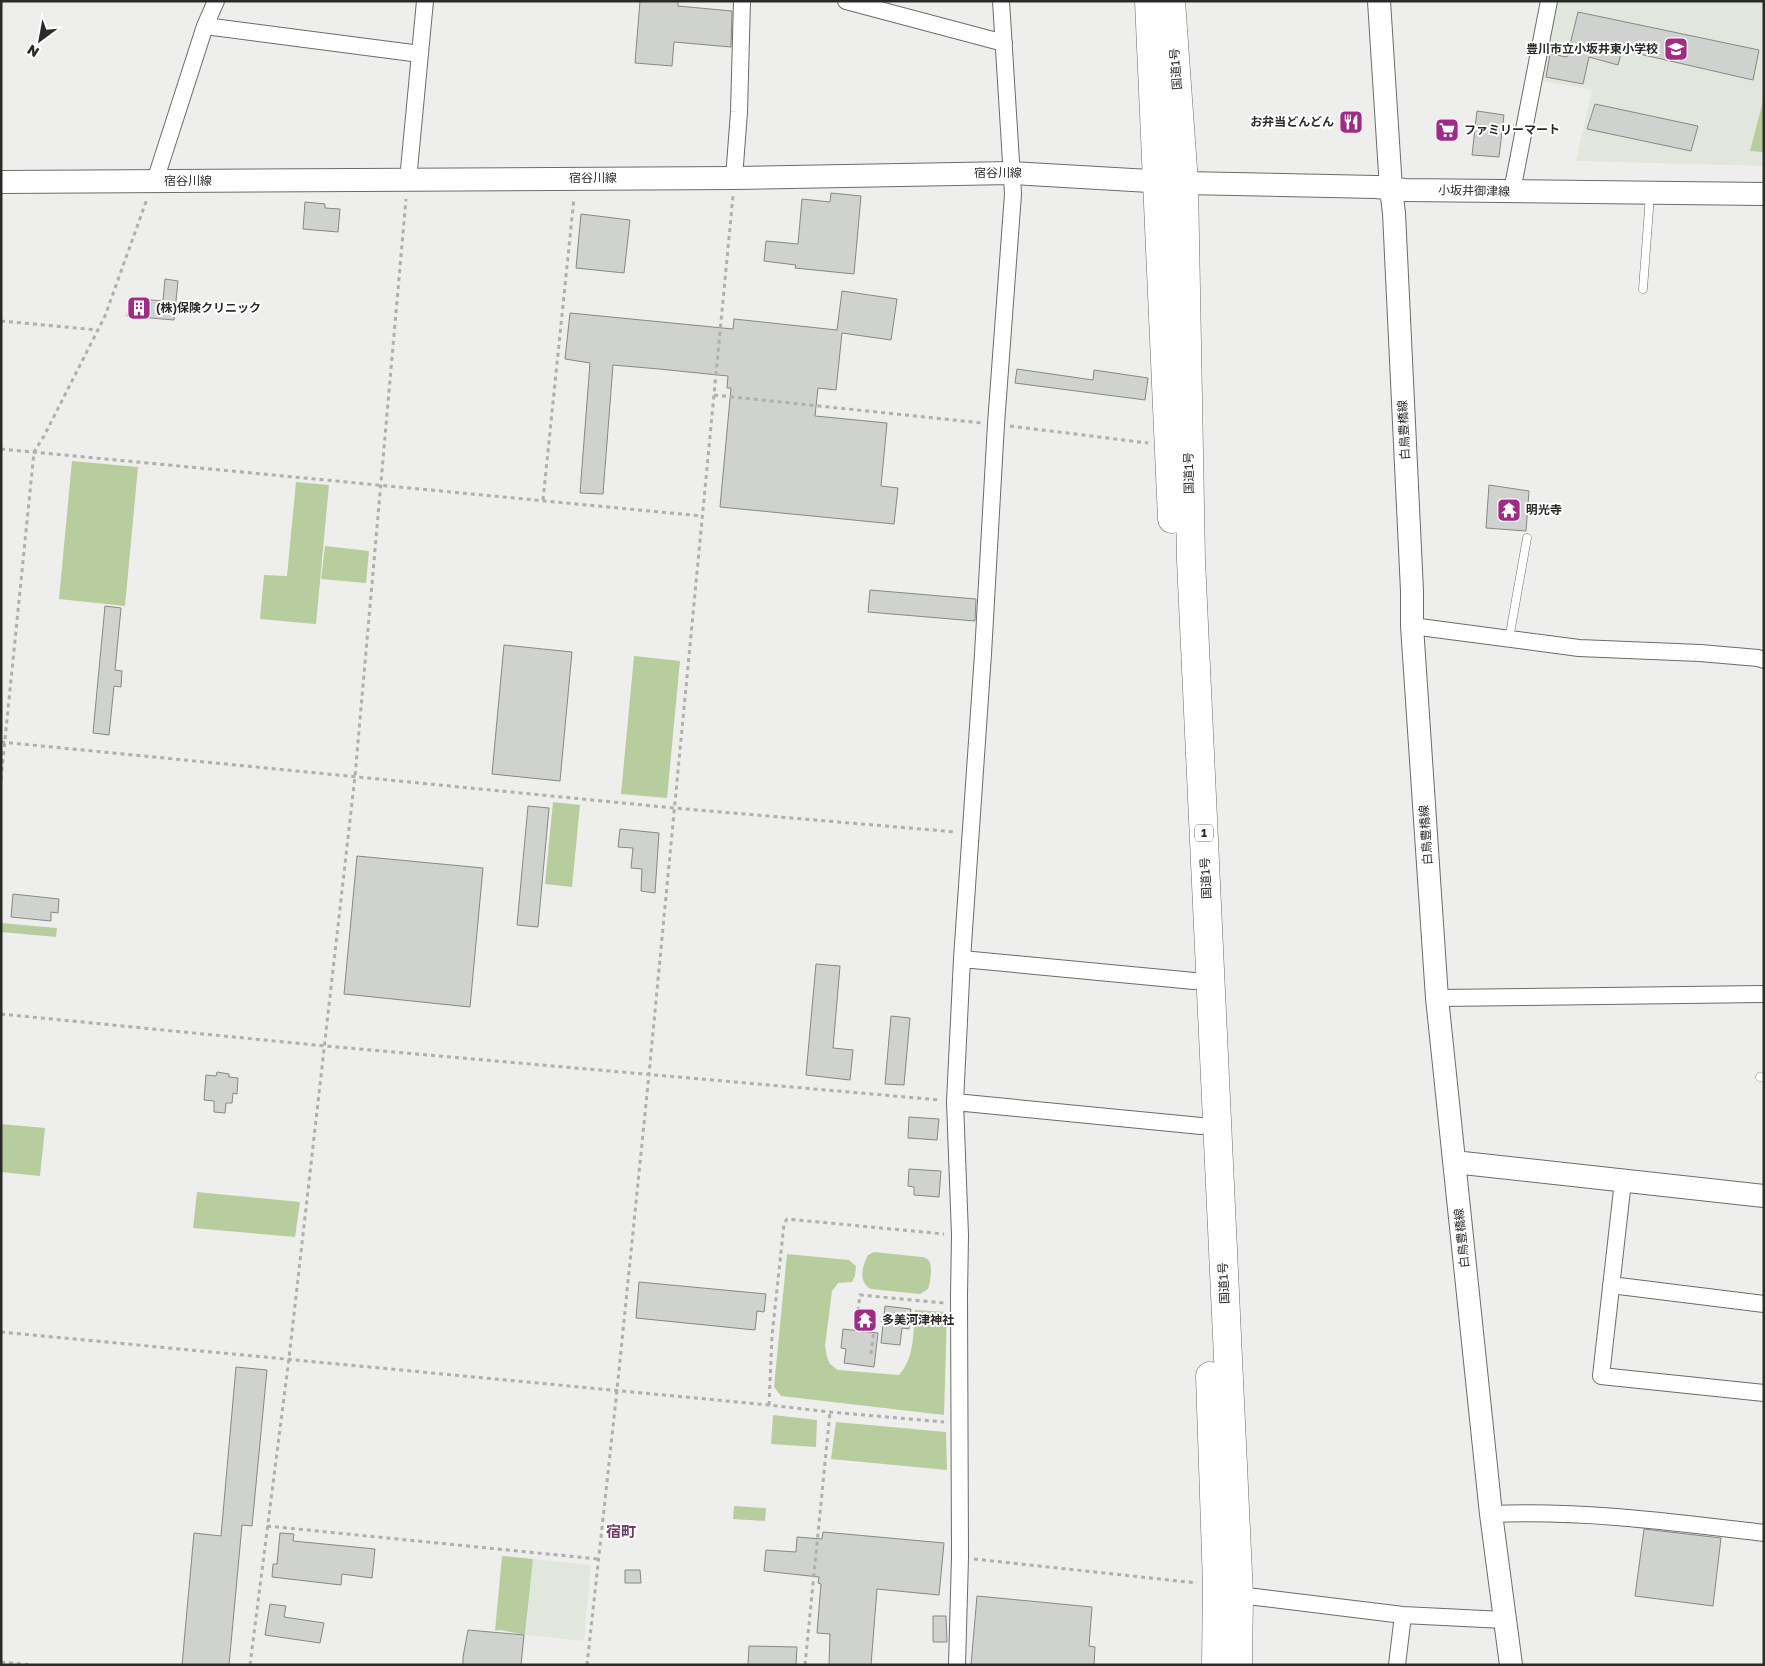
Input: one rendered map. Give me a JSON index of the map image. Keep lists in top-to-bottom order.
{
  "streets": {
    "highway": ["国道1号", "1"],
    "main road": ["宿谷川線", "小坂井御津線", "白鳥豊橋線"]
  },
  "crossings": [
    ["国道1号", "宿谷川線"],
    ["国道1号", "小坂井御津線"],
    ["宿谷川線", "小坂井御津線"],
    ["小坂井御津線", "白鳥豊橋線"]
  ],
  "districts": ["宿町"],
  "places": {
    "school or university": ["豊川市立小坂井東小学校"],
    "restaurant": ["お弁当どんどん"],
    "supermarket": ["ファミリーマート"],
    "building": ["(株)保険クリニック"],
    "temple": ["明光寺", "多美河津神社"]
  },
  "north": "bottom left"
}
